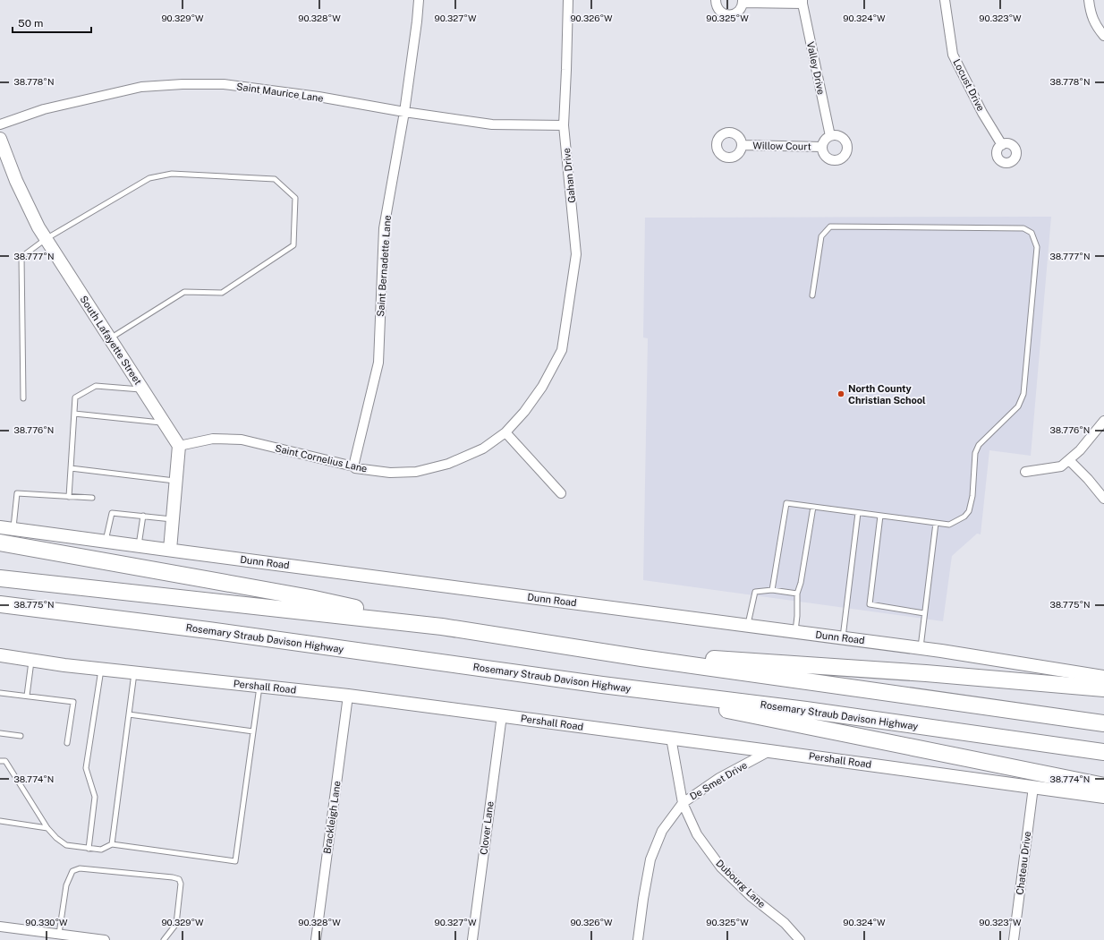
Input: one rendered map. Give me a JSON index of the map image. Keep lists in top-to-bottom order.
{
  "streets": {
    "highway": ["Rosemary Straub Davison Highway"],
    "street": [
      "Valley Drive",
      "Locust Drive",
      "Saint Maurice Lane",
      "Willow Court",
      "Gahan Drive",
      "Saint Bernadette Lane",
      "South Lafayette Street",
      "Saint Cornelius Lane",
      "Dunn Road",
      "Pershall Road",
      "De Smet Drive",
      "Brackleigh Lane",
      "Clover Lane",
      "Chateau Drive",
      "Dubourg Lane"
    ]
  },
  "crossings": [
    ["Valley Drive", "Willow Court"],
    ["Saint Maurice Lane", "Gahan Drive"],
    ["Saint Maurice Lane", "Saint Bernadette Lane"],
    ["Gahan Drive", "Saint Cornelius Lane"],
    ["Saint Bernadette Lane", "Saint Cornelius Lane"],
    ["South Lafayette Street", "Saint Cornelius Lane"],
    ["Pershall Road", "De Smet Drive"],
    ["Pershall Road", "Brackleigh Lane"],
    ["Pershall Road", "Clover Lane"],
    ["Pershall Road", "Chateau Drive"],
    ["Pershall Road", "Dubourg Lane"],
    ["De Smet Drive", "Dubourg Lane"]
  ],
  "places": ["North County Christian School"],
  "scale_bar": "50 m",
  "coordinates": [
    "90.329°W",
    "90.328°W",
    "90.327°W",
    "90.326°W",
    "90.325°W",
    "90.324°W",
    "90.323°W",
    "38.778°N",
    "38.777°N",
    "38.776°N",
    "38.775°N",
    "38.774°N",
    "90.330°W"
  ]
}
